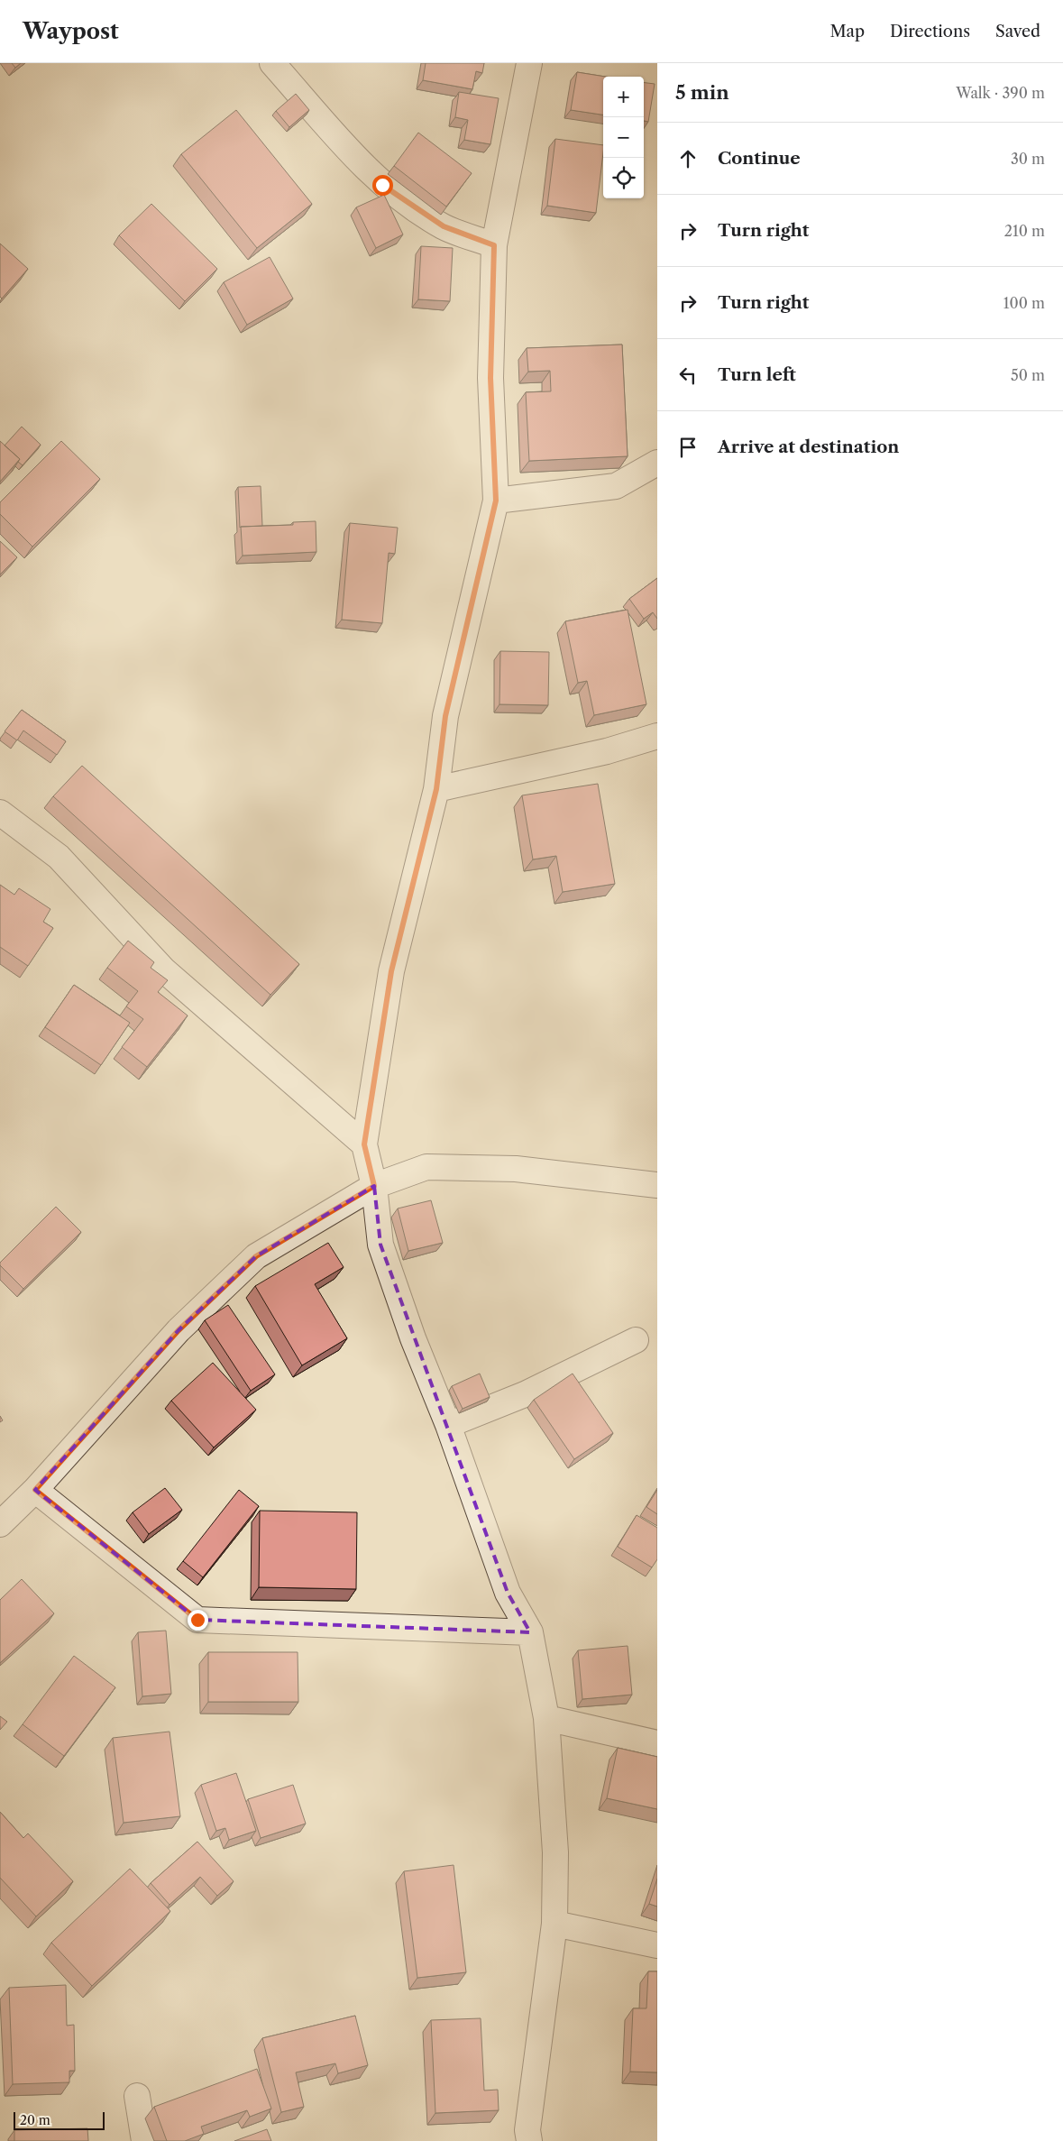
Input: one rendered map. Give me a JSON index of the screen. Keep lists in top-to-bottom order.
{
  "scale_bar": "20 m",
  "page": {
    "header": "Waypost",
    "nav": ["Map", "Directions", "Saved"],
    "heading": ["5 min", "Walk · 390 m"],
    "map_buttons": ["+", "−"],
    "list": [
      ["Continue", "30 m"],
      ["Turn right", "210 m"],
      ["Turn right", "100 m"],
      ["Turn left", "50 m"],
      "Arrive at destination"
    ],
    "scale": "20 m"
  }
}
